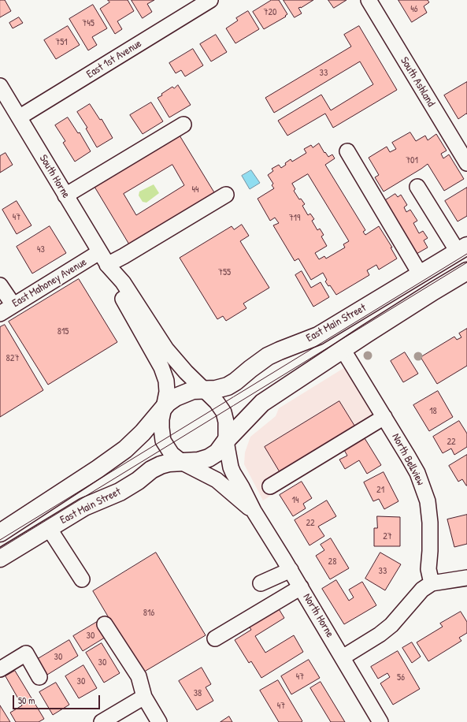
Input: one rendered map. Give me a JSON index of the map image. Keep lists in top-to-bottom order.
{
  "streets": {
    "main road": ["East Main Street"],
    "street": [
      "East 1st Avenue",
      "South Ashland",
      "South Horne",
      "East Mahoney Avenue",
      "North Bellview",
      "North Horne"
    ]
  },
  "crossings": [
    ["East 1st Avenue", "South Horne"],
    ["South Horne", "East Mahoney Avenue"],
    ["South Horne", "East Main Street"],
    ["South Horne", "North Horne"],
    ["East Main Street", "North Bellview"],
    ["East Main Street", "North Horne"]
  ],
  "house_numbers": [
    "46",
    "720",
    "745",
    "751",
    "33",
    "701",
    "44",
    "47",
    "719",
    "43",
    "755",
    "815",
    "827",
    "18",
    "22",
    "21",
    "14",
    "22",
    "27",
    "28",
    "33",
    "816",
    "30",
    "30",
    "30",
    "47",
    "56",
    "30",
    "38",
    "47"
  ],
  "scale_bar": "50 m"
}
